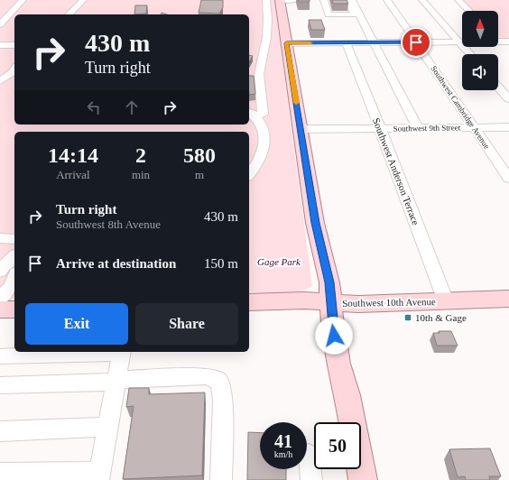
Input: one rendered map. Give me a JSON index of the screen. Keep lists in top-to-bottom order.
{
  "streets": {
    "main road": ["Southwest 10th Avenue"],
    "street": ["Southwest Cambridge Avenue", "Southwest 9th Street", "Southwest Anderson Terrace"]
  },
  "crossings": [
    ["Southwest Cambridge Avenue", "Southwest 9th Street"],
    ["Southwest 9th Street", "Southwest Anderson Terrace"],
    ["Southwest Anderson Terrace", "Southwest 10th Avenue"]
  ],
  "parks": ["Gage Park"],
  "places": {
    "transit": ["10th & Gage"]
  },
  "north": "top",
  "page": {
    "turn": ["430 m", "Turn right"],
    "eta": [
      "14:14",
      "Arrival",
      "2",
      "min",
      "580",
      "m"
    ],
    "list": [
      {
        "name": "Turn right",
        "note": "Southwest 8th Avenue",
        "value": "430 m"
      },
      {
        "name": "Arrive at destination",
        "value": "150 m"
      }
    ],
    "buttons": ["Exit", "Share"],
    "speed": "41 km/h",
    "limit": "50"
  }
}
